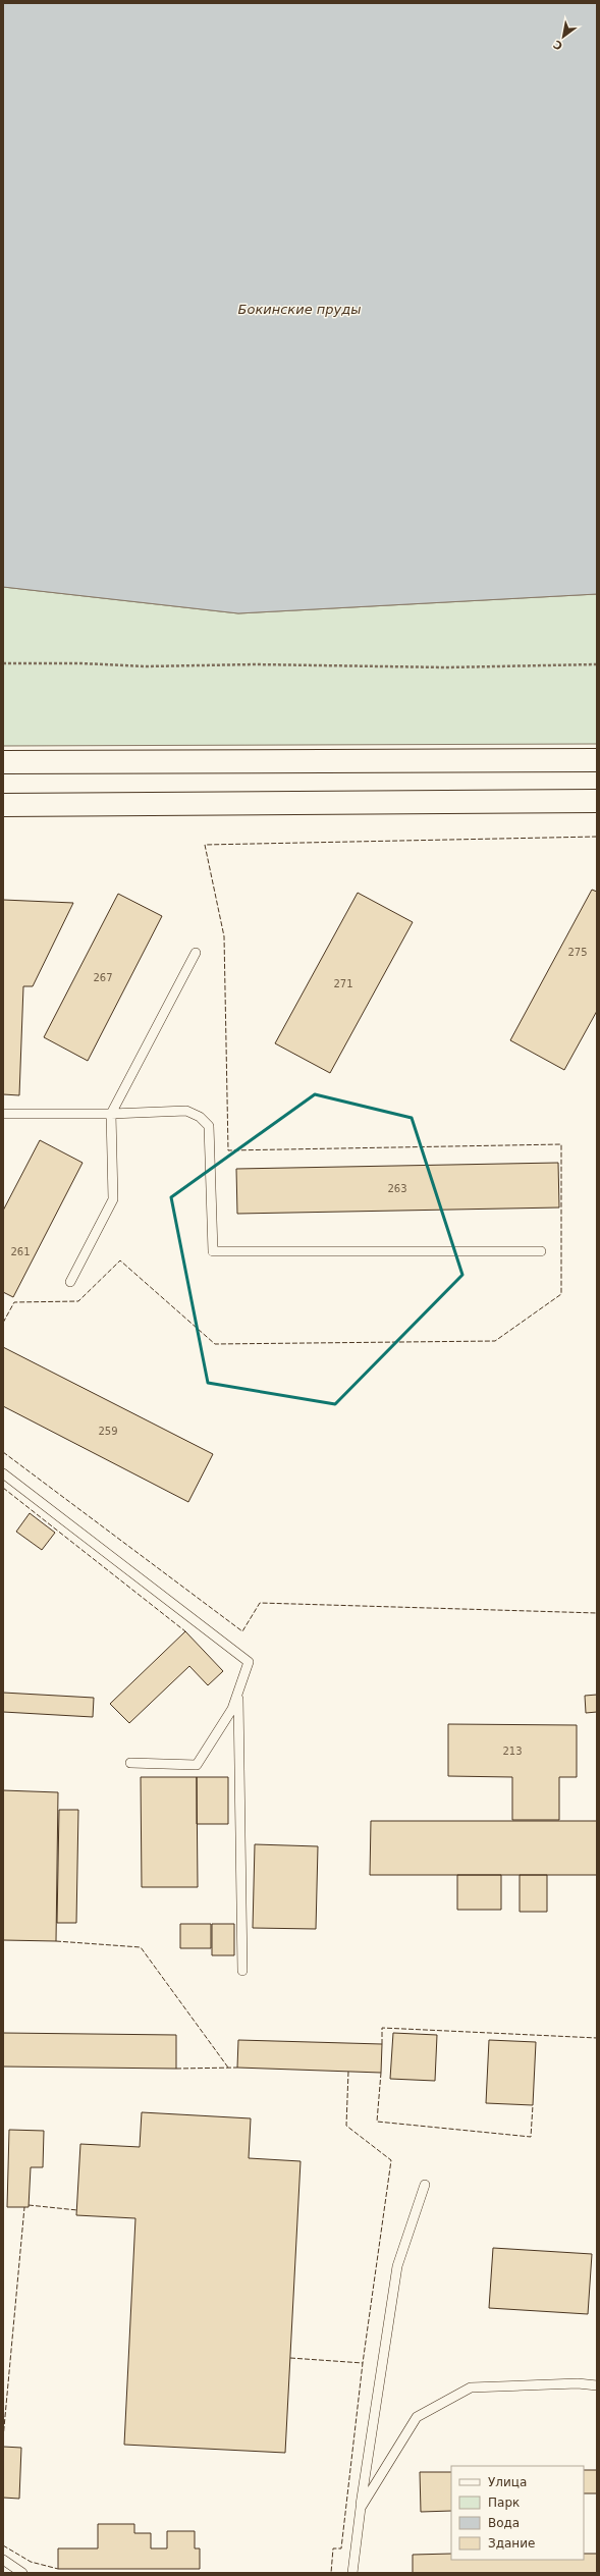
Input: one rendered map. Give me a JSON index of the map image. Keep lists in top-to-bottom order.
{
  "water": ["Бокинские пруды"],
  "house_numbers": [
    "275",
    "267",
    "271",
    "263",
    "261",
    "259",
    "213"
  ],
  "legend": [
    "Улица",
    "Парк",
    "Вода",
    "Здание"
  ],
  "north": "bottom left"
}
